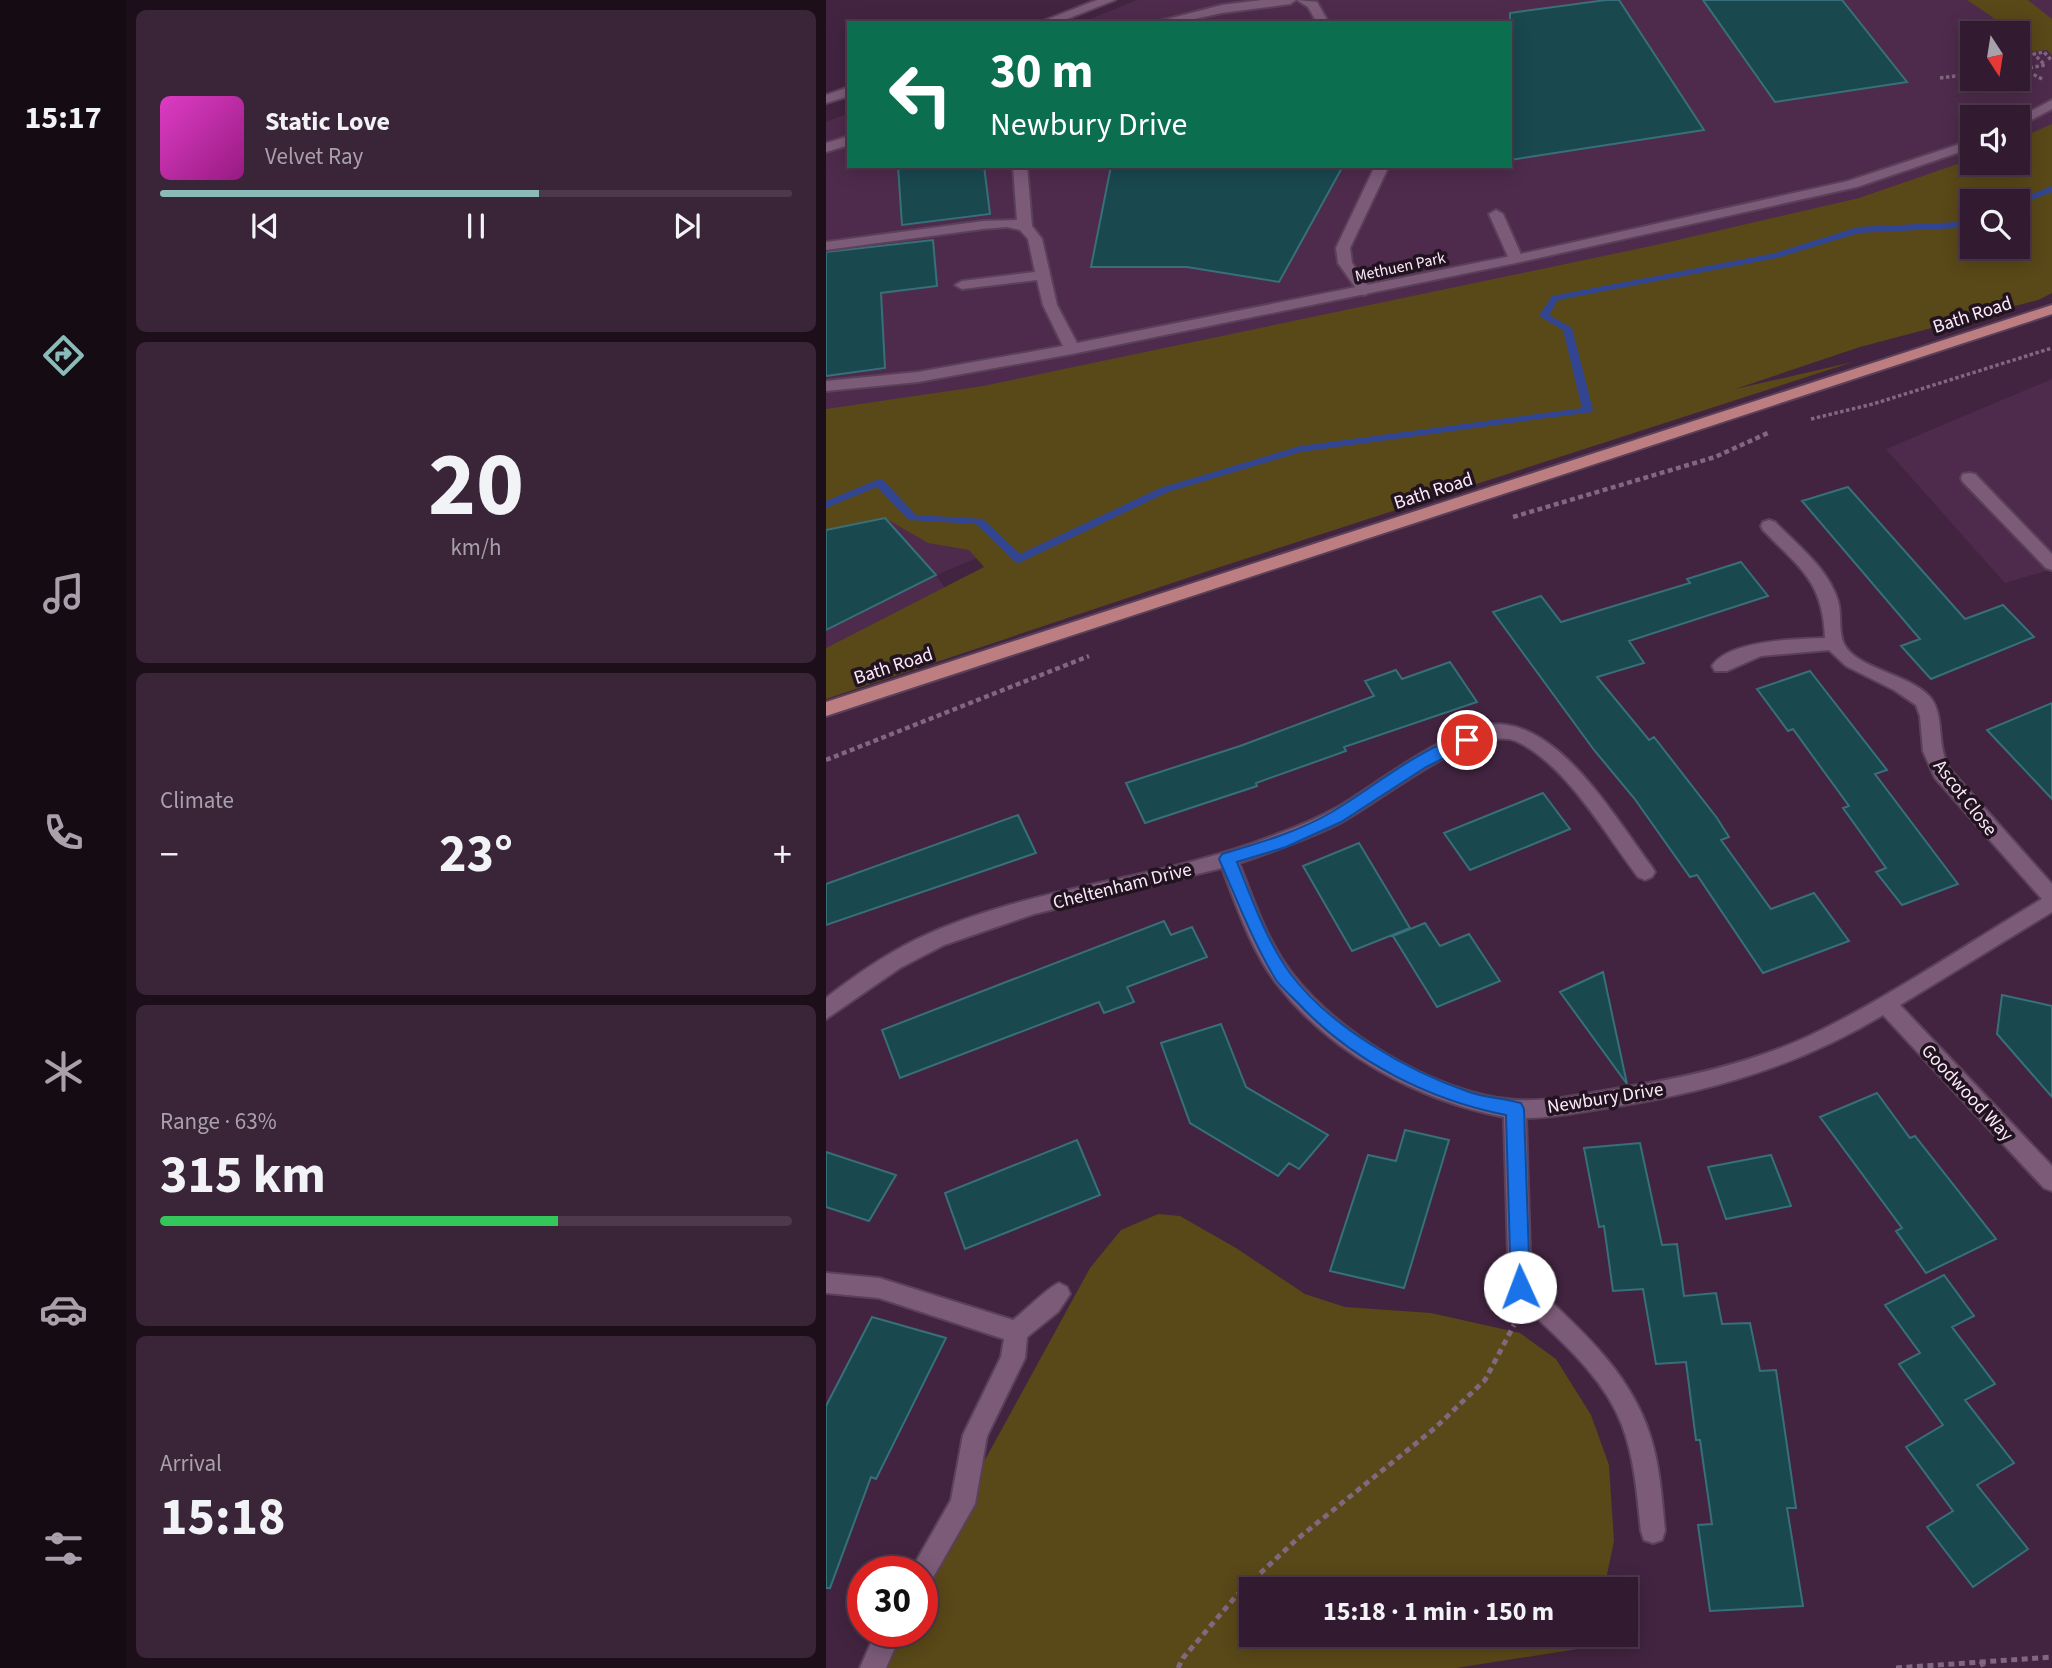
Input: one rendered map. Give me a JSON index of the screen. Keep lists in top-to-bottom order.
{
  "streets": {
    "main road": ["Bath Road"],
    "street": [
      "Methuen Park",
      "Ascot Close",
      "Cheltenham Drive",
      "Goodwood Way",
      "Newbury Drive"
    ]
  },
  "crossings": [
    ["Ascot Close", "Newbury Drive"],
    ["Cheltenham Drive", "Newbury Drive"],
    ["Goodwood Way", "Newbury Drive"]
  ],
  "north": "bottom",
  "page": {
    "tabs": "15:17",
    "turn": ["30 m", "Newbury Drive"],
    "song": ["Static Love", "Velvet Ray"],
    "tile": [
      ["20", "km/h"],
      "Climate",
      ["Range · 63%", "315 km"],
      ["Arrival", "15:18"]
    ],
    "heat": ["−", "23°", "+"],
    "limit": "30",
    "trip": "15:18 · 1 min · 150 m"
  }
}
